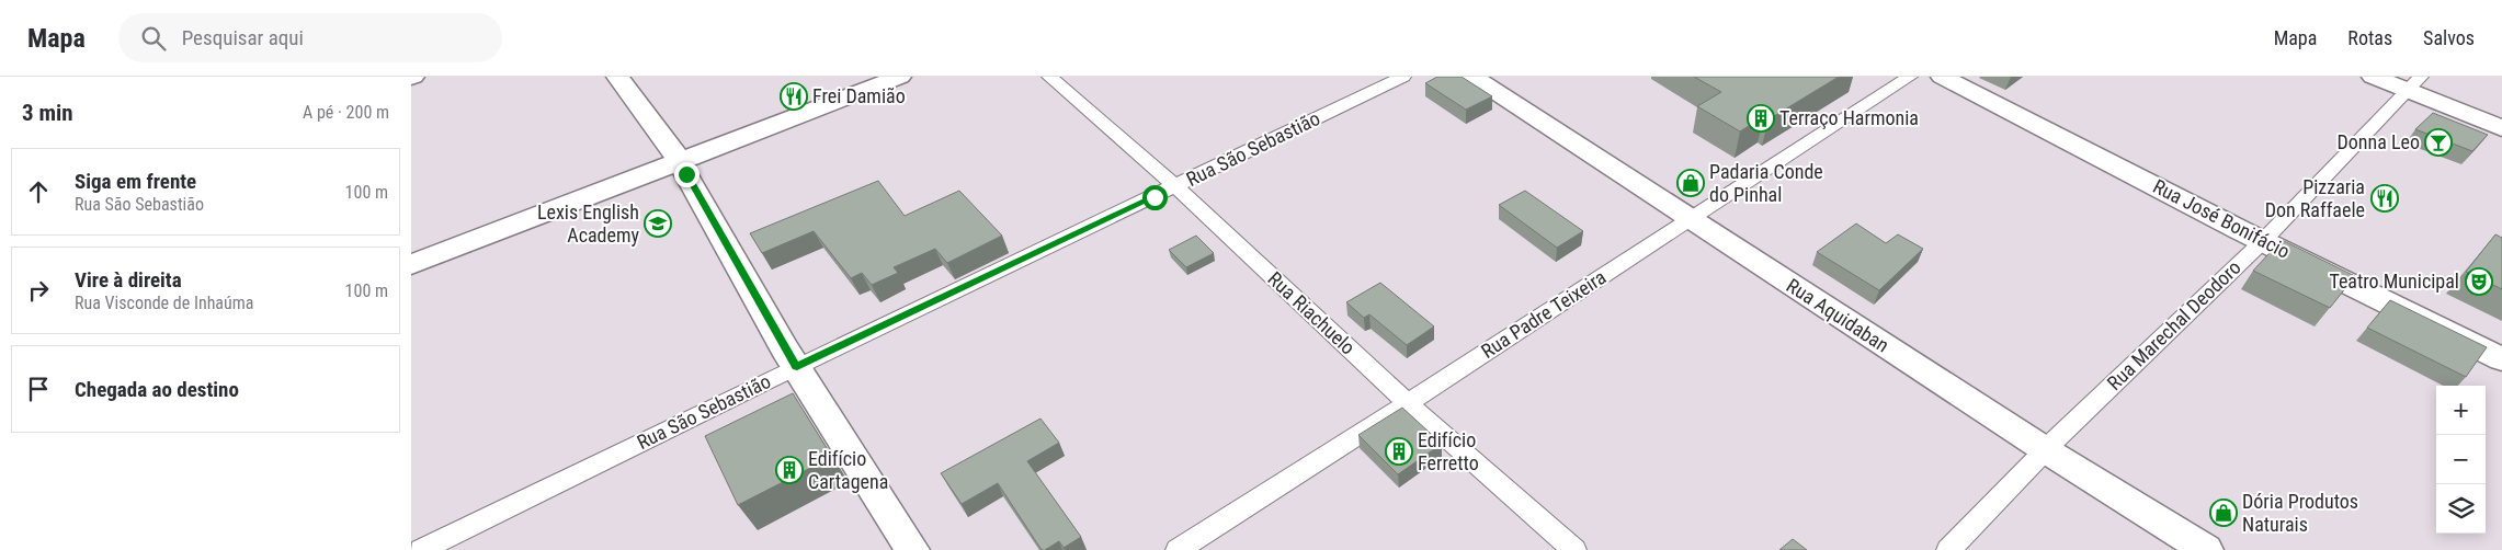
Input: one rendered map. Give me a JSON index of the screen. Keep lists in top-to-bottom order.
{
  "streets": {
    "street": [
      "Rua São Sebastião",
      "Rua José Bonifácio",
      "Rua Riachuelo",
      "Rua Padre Teixeira",
      "Rua Aquidaban",
      "Rua Marechal Deodoro"
    ]
  },
  "crossings": [
    ["Rua São Sebastião", "Rua Riachuelo"],
    ["Rua José Bonifácio", "Rua Marechal Deodoro"],
    ["Rua Riachuelo", "Rua Padre Teixeira"],
    ["Rua Padre Teixeira", "Rua Aquidaban"],
    ["Rua Aquidaban", "Rua Marechal Deodoro"]
  ],
  "places": {
    "restaurant": ["Frei Damião", "Pizzaria Don Raffaele"],
    "building": ["Terraço Harmonia", "Edifício Ferretto", "Edifício Cartagena"],
    "bar": ["Donna Leo"],
    "shop": ["Padaria Conde do Pinhal", "Dória Produtos Naturais"],
    "school or university": ["Lexis English Academy"],
    "theatre": ["Teatro Municipal"]
  },
  "page": {
    "header": "Mapa",
    "search": "Pesquisar aqui",
    "nav": ["Mapa", "Rotas", "Salvos"],
    "heading": ["3 min", "A pé · 200 m"],
    "list": [
      ["Siga em frente", "Rua São Sebastião", "100 m"],
      ["Vire à direita", "Rua Visconde de Inhaúma", "100 m"],
      "Chegada ao destino"
    ],
    "map_buttons": ["+", "−"]
  }
}
